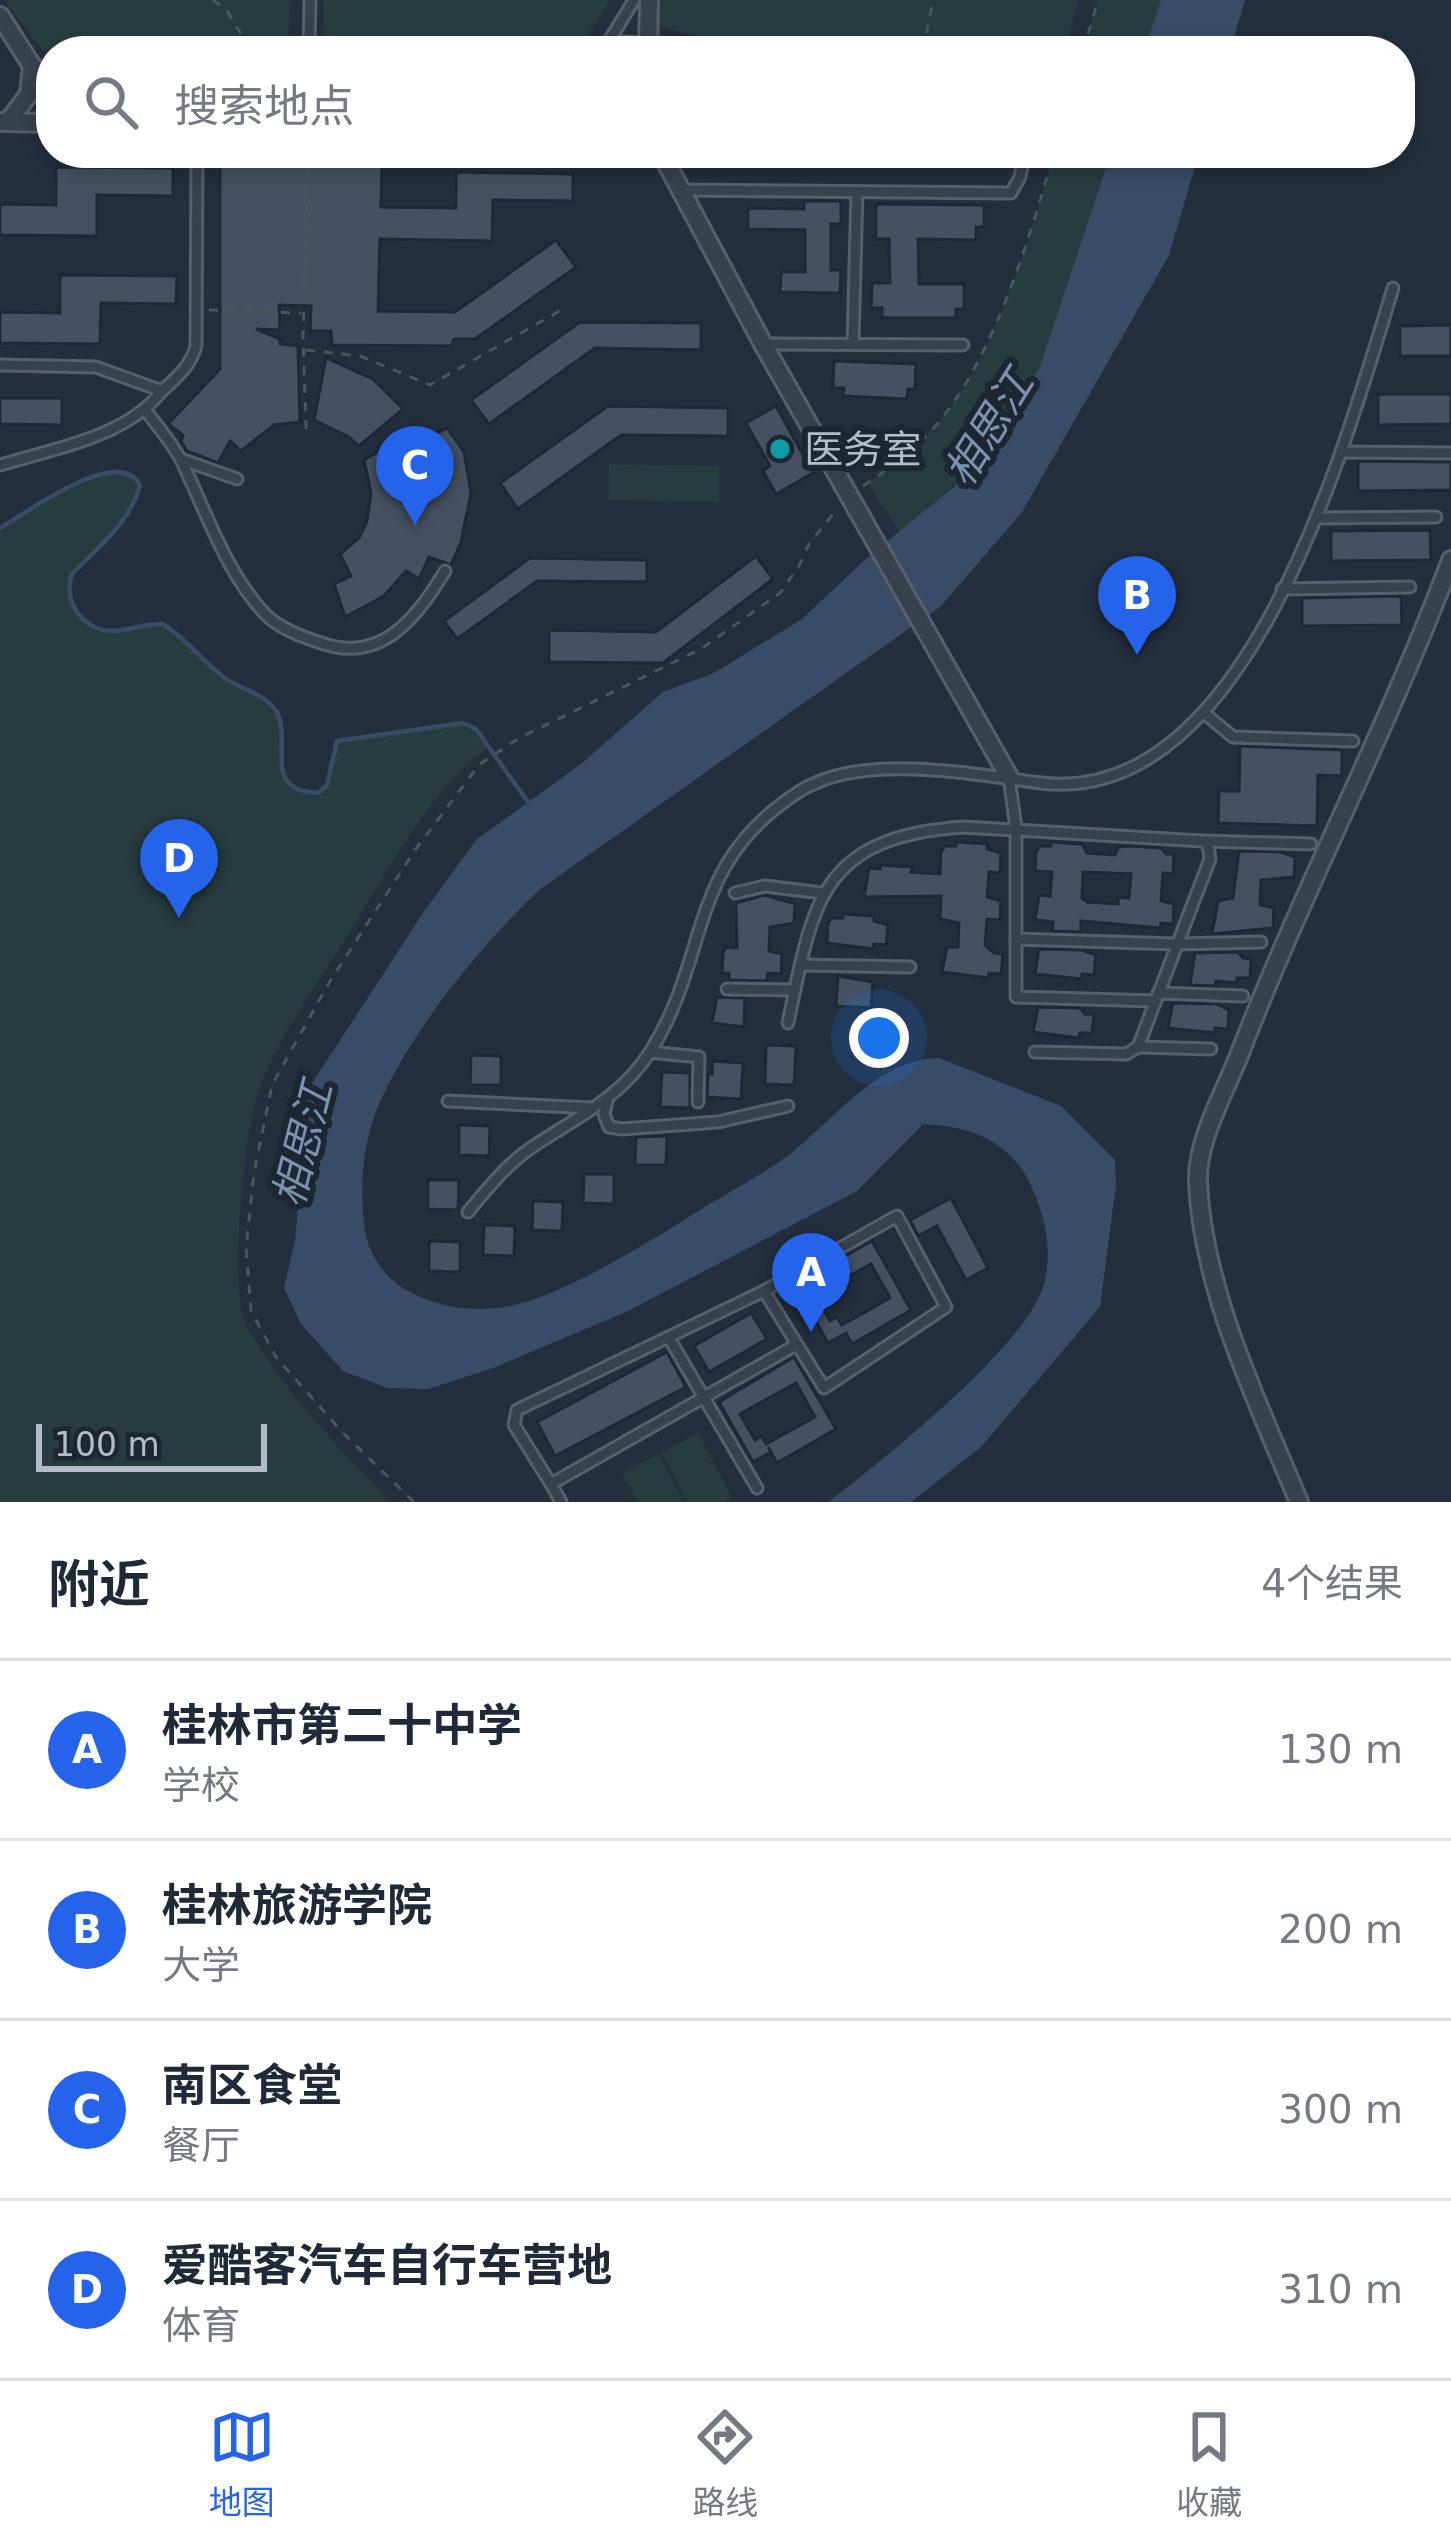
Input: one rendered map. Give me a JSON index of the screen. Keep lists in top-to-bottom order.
{
  "water": ["相思江"],
  "places": ["医务室"],
  "scale_bar": "100 m",
  "page": {
    "search": "搜索地点",
    "pins": [
      "C",
      "B",
      "D",
      "A"
    ],
    "scale": "100 m",
    "heading": ["附近", "4个结果"],
    "list": [
      {
        "mark": "A",
        "name": "桂林市第二十中学",
        "note": "学校",
        "value": "130 m"
      },
      {
        "mark": "B",
        "name": "桂林旅游学院",
        "note": "大学",
        "value": "200 m"
      },
      {
        "mark": "C",
        "name": "南区食堂",
        "note": "餐厅",
        "value": "300 m"
      },
      {
        "mark": "D",
        "name": "爱酷客汽车自行车营地",
        "note": "体育",
        "value": "310 m"
      }
    ],
    "nav": ["地图", "路线", "收藏"]
  }
}
